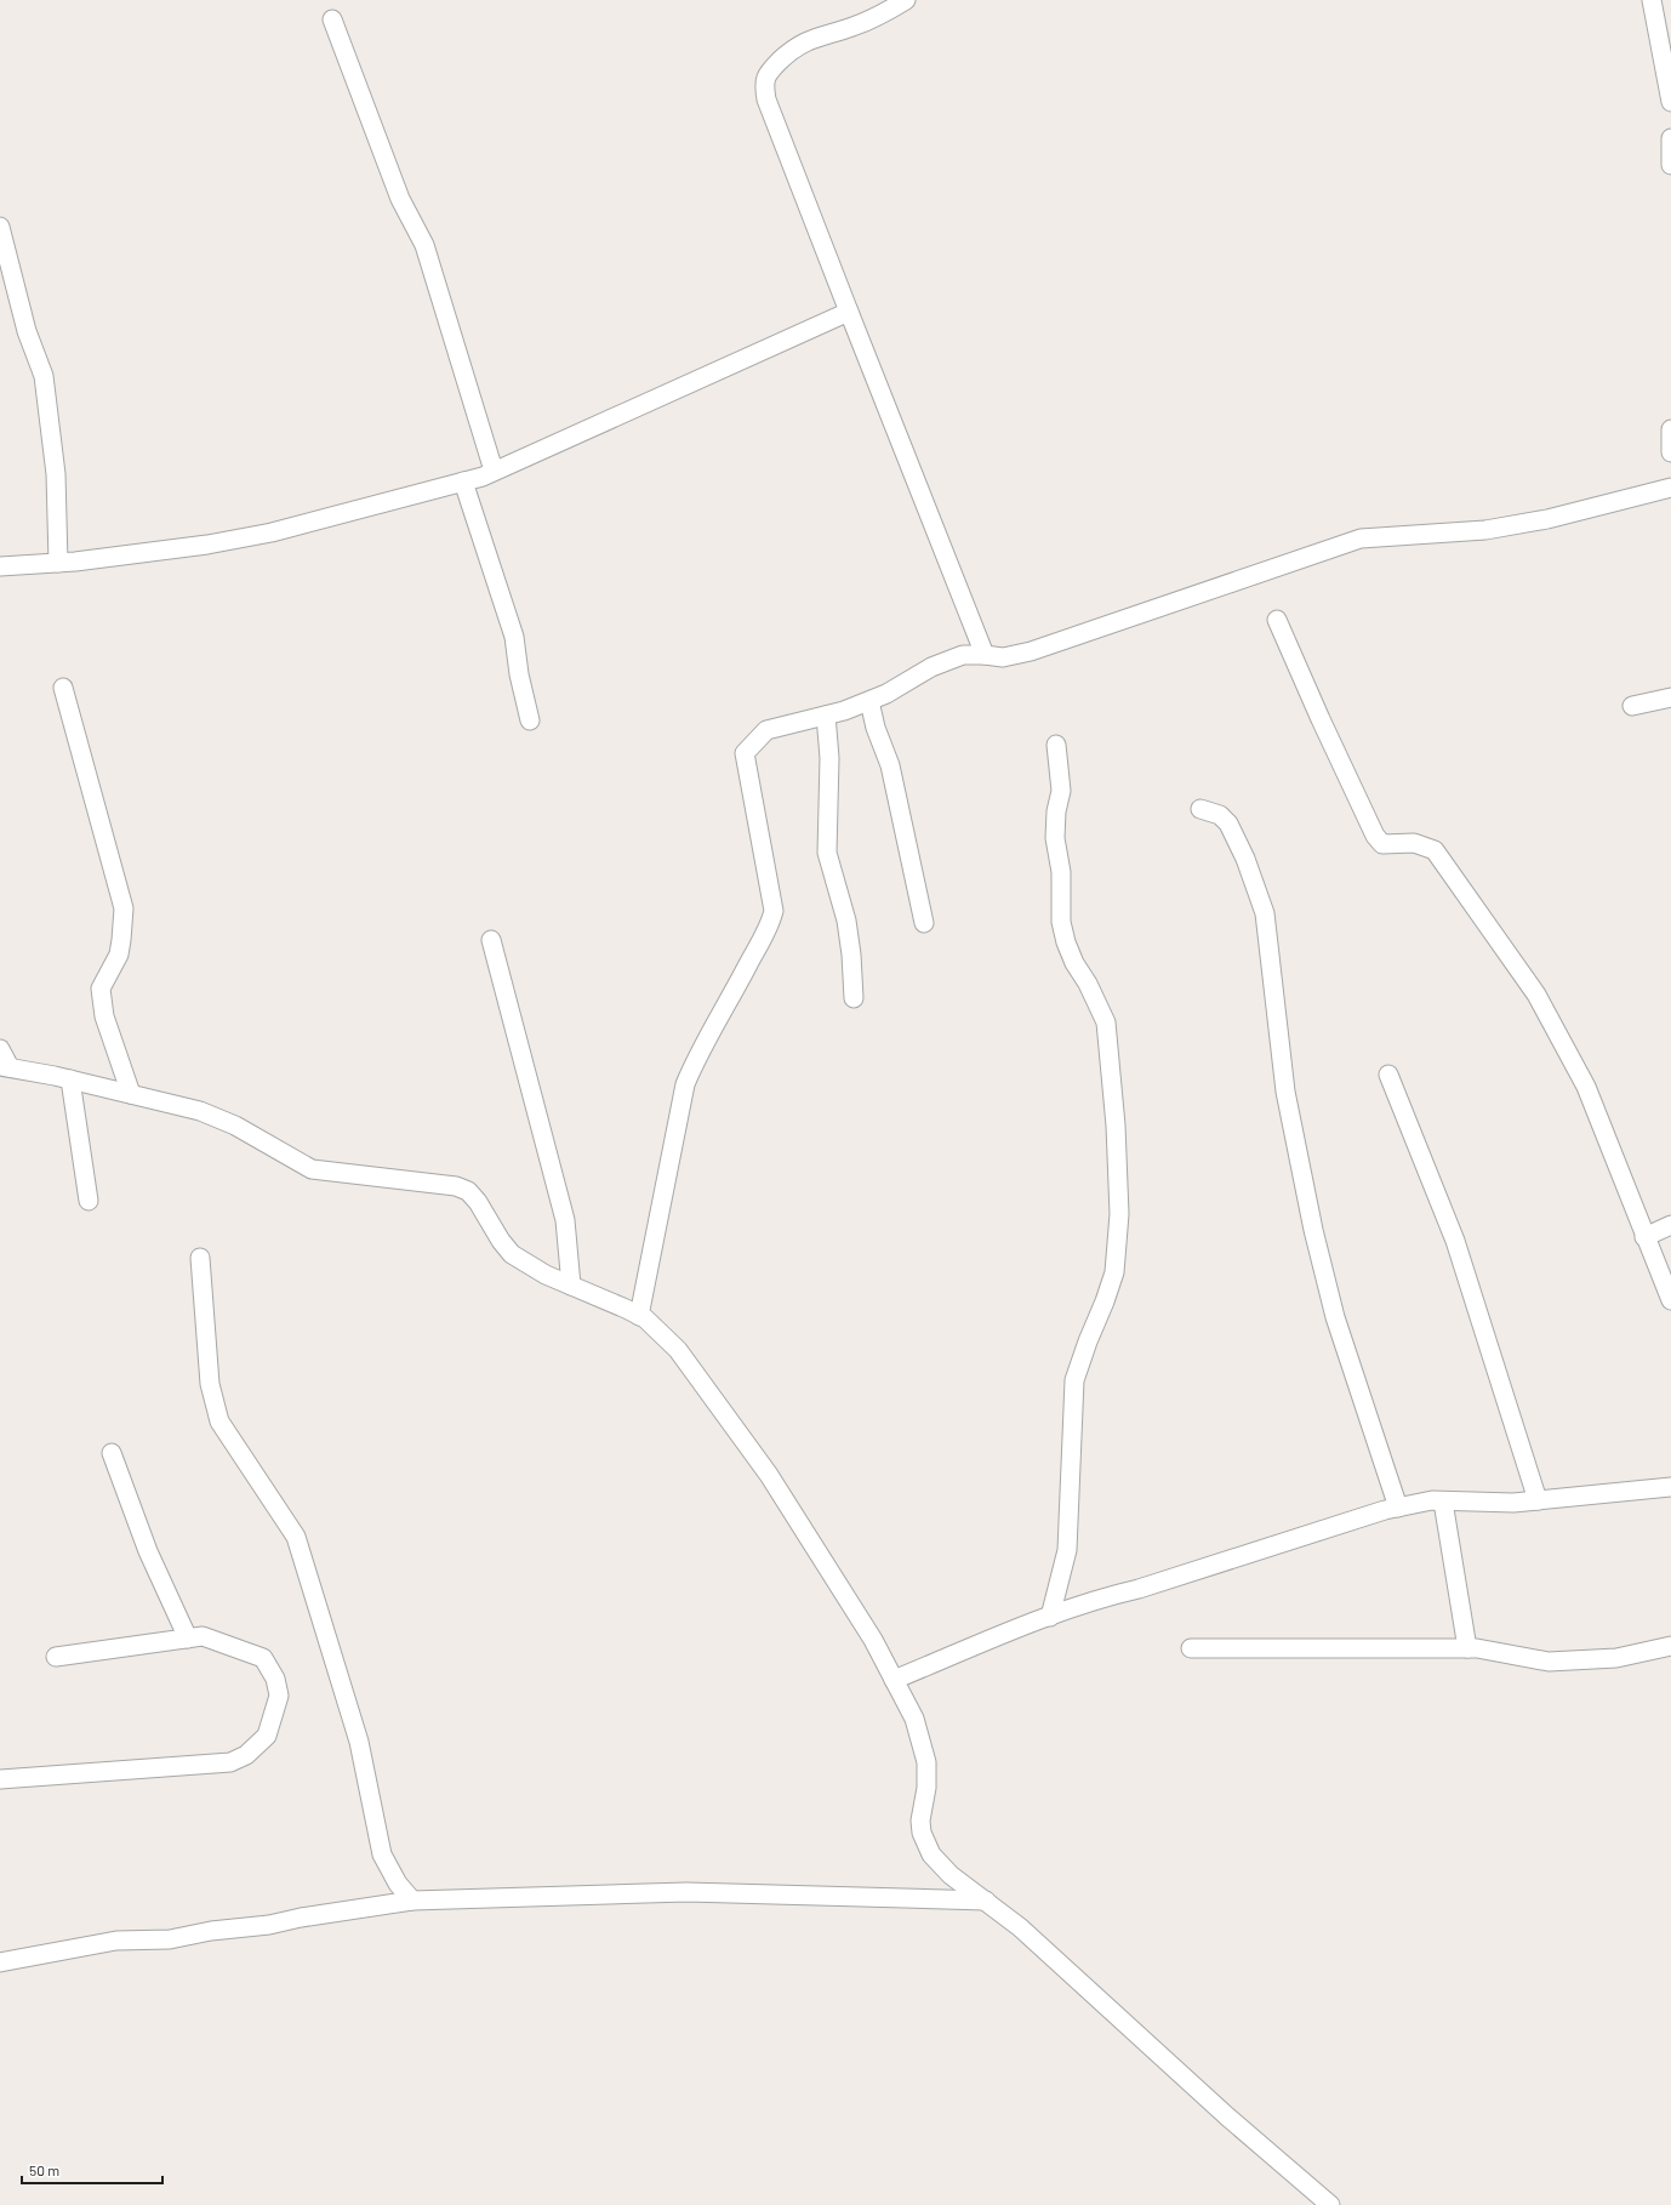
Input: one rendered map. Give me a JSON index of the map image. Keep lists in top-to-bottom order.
{
  "scale_bar": "50 m"
}
